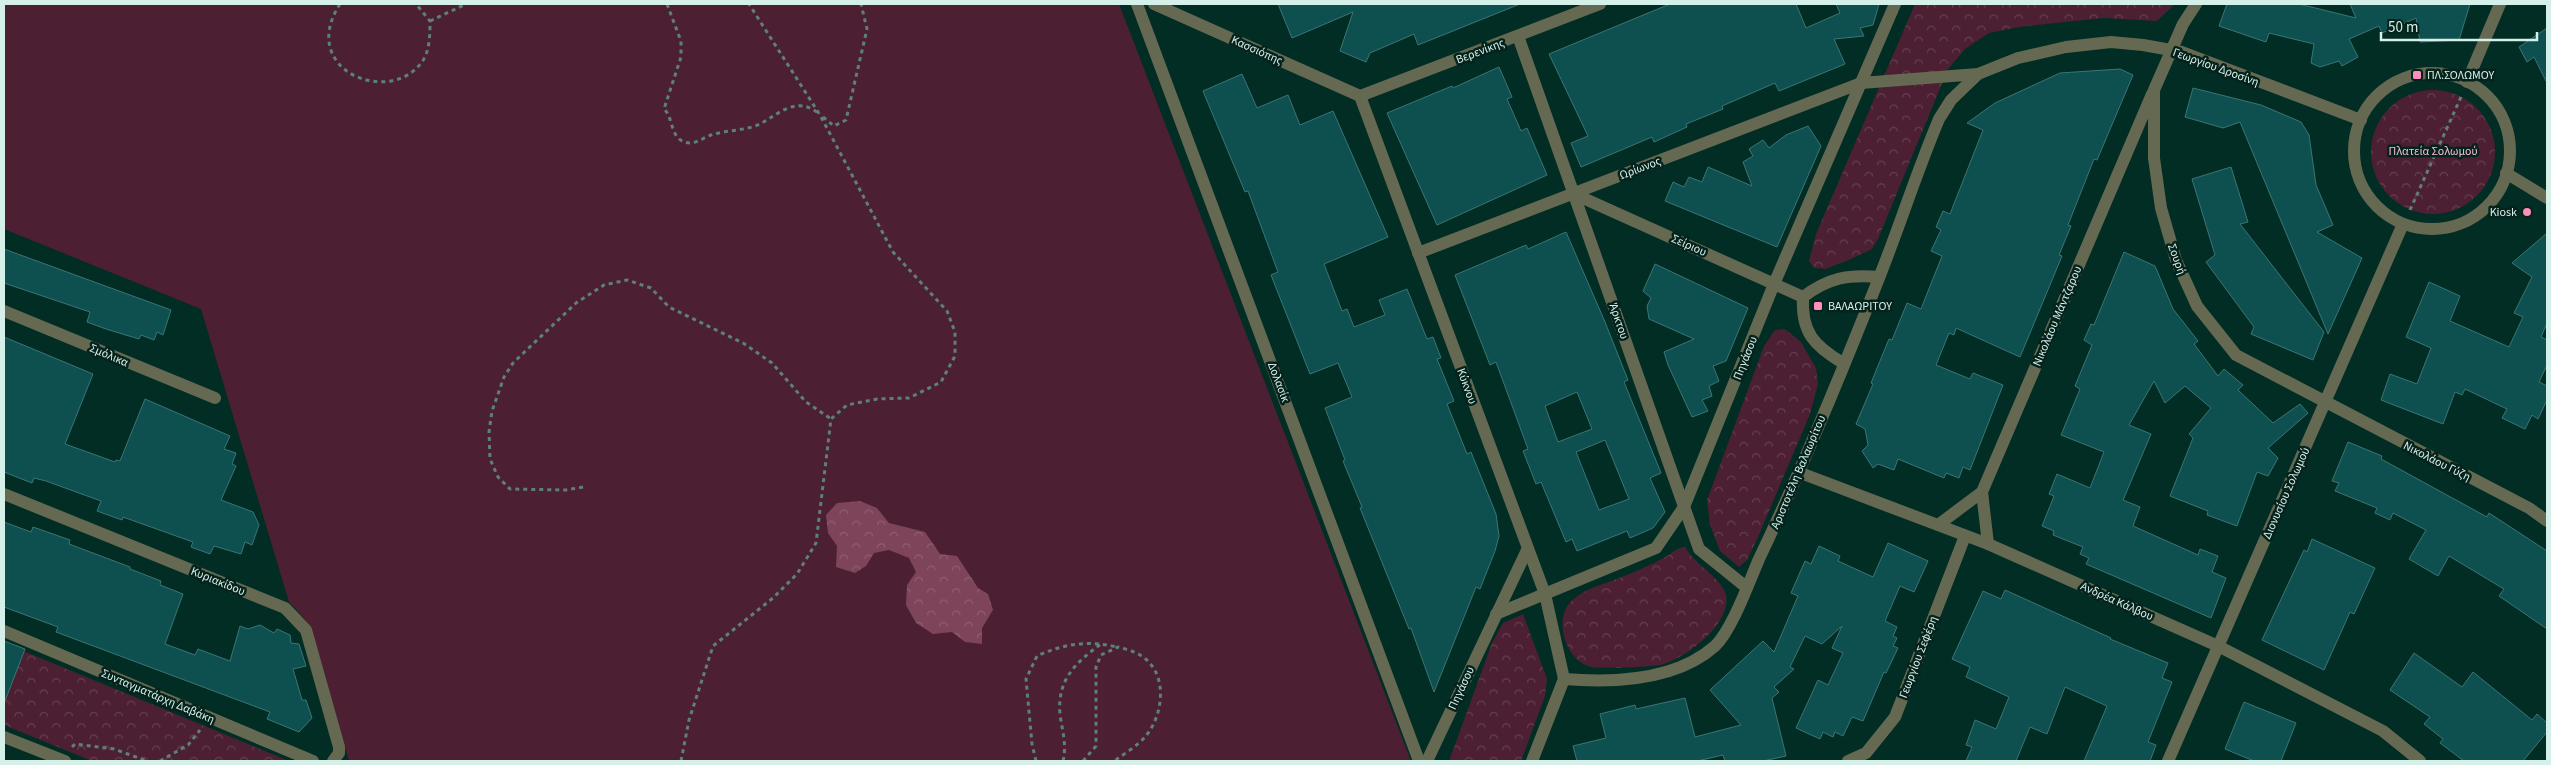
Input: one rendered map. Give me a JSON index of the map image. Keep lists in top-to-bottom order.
{
  "streets": {
    "street": [
      "Κασσιόπης",
      "Βερενίκης",
      "Γεωργίου Δροσίνη",
      "Ωρίωνος",
      "Σείριου",
      "Σουρή",
      "Νικολάου Μάντζαρου",
      "Άρκτου",
      "Σμόλικα",
      "Πηγάσου",
      "Δολασίκ",
      "Κύκνου",
      "Νικολάου Γύζη",
      "Αριστοτέλη Βαλαωρίτου",
      "Διονυσίου Σολωμού",
      "Κυριακίδου",
      "Ανδρέα Κάλβου",
      "Γεωργίου Σεφέρη",
      "Συνταγματάρχη Δαβάκη"
    ]
  },
  "crossings": [
    ["Κασσιόπης", "Βερενίκης"],
    ["Κασσιόπης", "Κύκνου"],
    ["Βερενίκης", "Άρκτου"],
    ["Βερενίκης", "Κύκνου"],
    ["Γεωργίου Δροσίνη", "Ωρίωνος"],
    ["Γεωργίου Δροσίνη", "Σουρή"],
    ["Γεωργίου Δροσίνη", "Πηγάσου"],
    ["Γεωργίου Δροσίνη", "Αριστοτέλη Βαλαωρίτου"],
    ["Ωρίωνος", "Σείριου"],
    ["Ωρίωνος", "Άρκτου"],
    ["Ωρίωνος", "Πηγάσου"],
    ["Ωρίωνος", "Κύκνου"],
    ["Σείριου", "Άρκτου"],
    ["Σείριου", "Πηγάσου"],
    ["Σουρή", "Νικολάου Μάντζαρου"],
    ["Σουρή", "Νικολάου Γύζη"],
    ["Σουρή", "Διονυσίου Σολωμού"],
    ["Νικολάου Μάντζαρου", "Ανδρέα Κάλβου"],
    ["Άρκτου", "Πηγάσου"],
    ["Άρκτου", "Αριστοτέλη Βαλαωρίτου"],
    ["Πηγάσου", "Κύκνου"],
    ["Κύκνου", "Αριστοτέλη Βαλαωρίτου"],
    ["Νικολάου Γύζη", "Διονυσίου Σολωμού"],
    ["Αριστοτέλη Βαλαωρίτου", "Ανδρέα Κάλβου"],
    ["Διονυσίου Σολωμού", "Ανδρέα Κάλβου"],
    ["Ανδρέα Κάλβου", "Γεωργίου Σεφέρη"]
  ],
  "parks": ["Πλατεία Σολωμού"],
  "places": {
    "transit": ["ΠΛ.ΣΟΛΩΜΟΥ", "ΒΑΛΑΩΡΙΤΟΥ"],
    "other": ["Kiosk"]
  },
  "scale_bar": "50 m"
}
